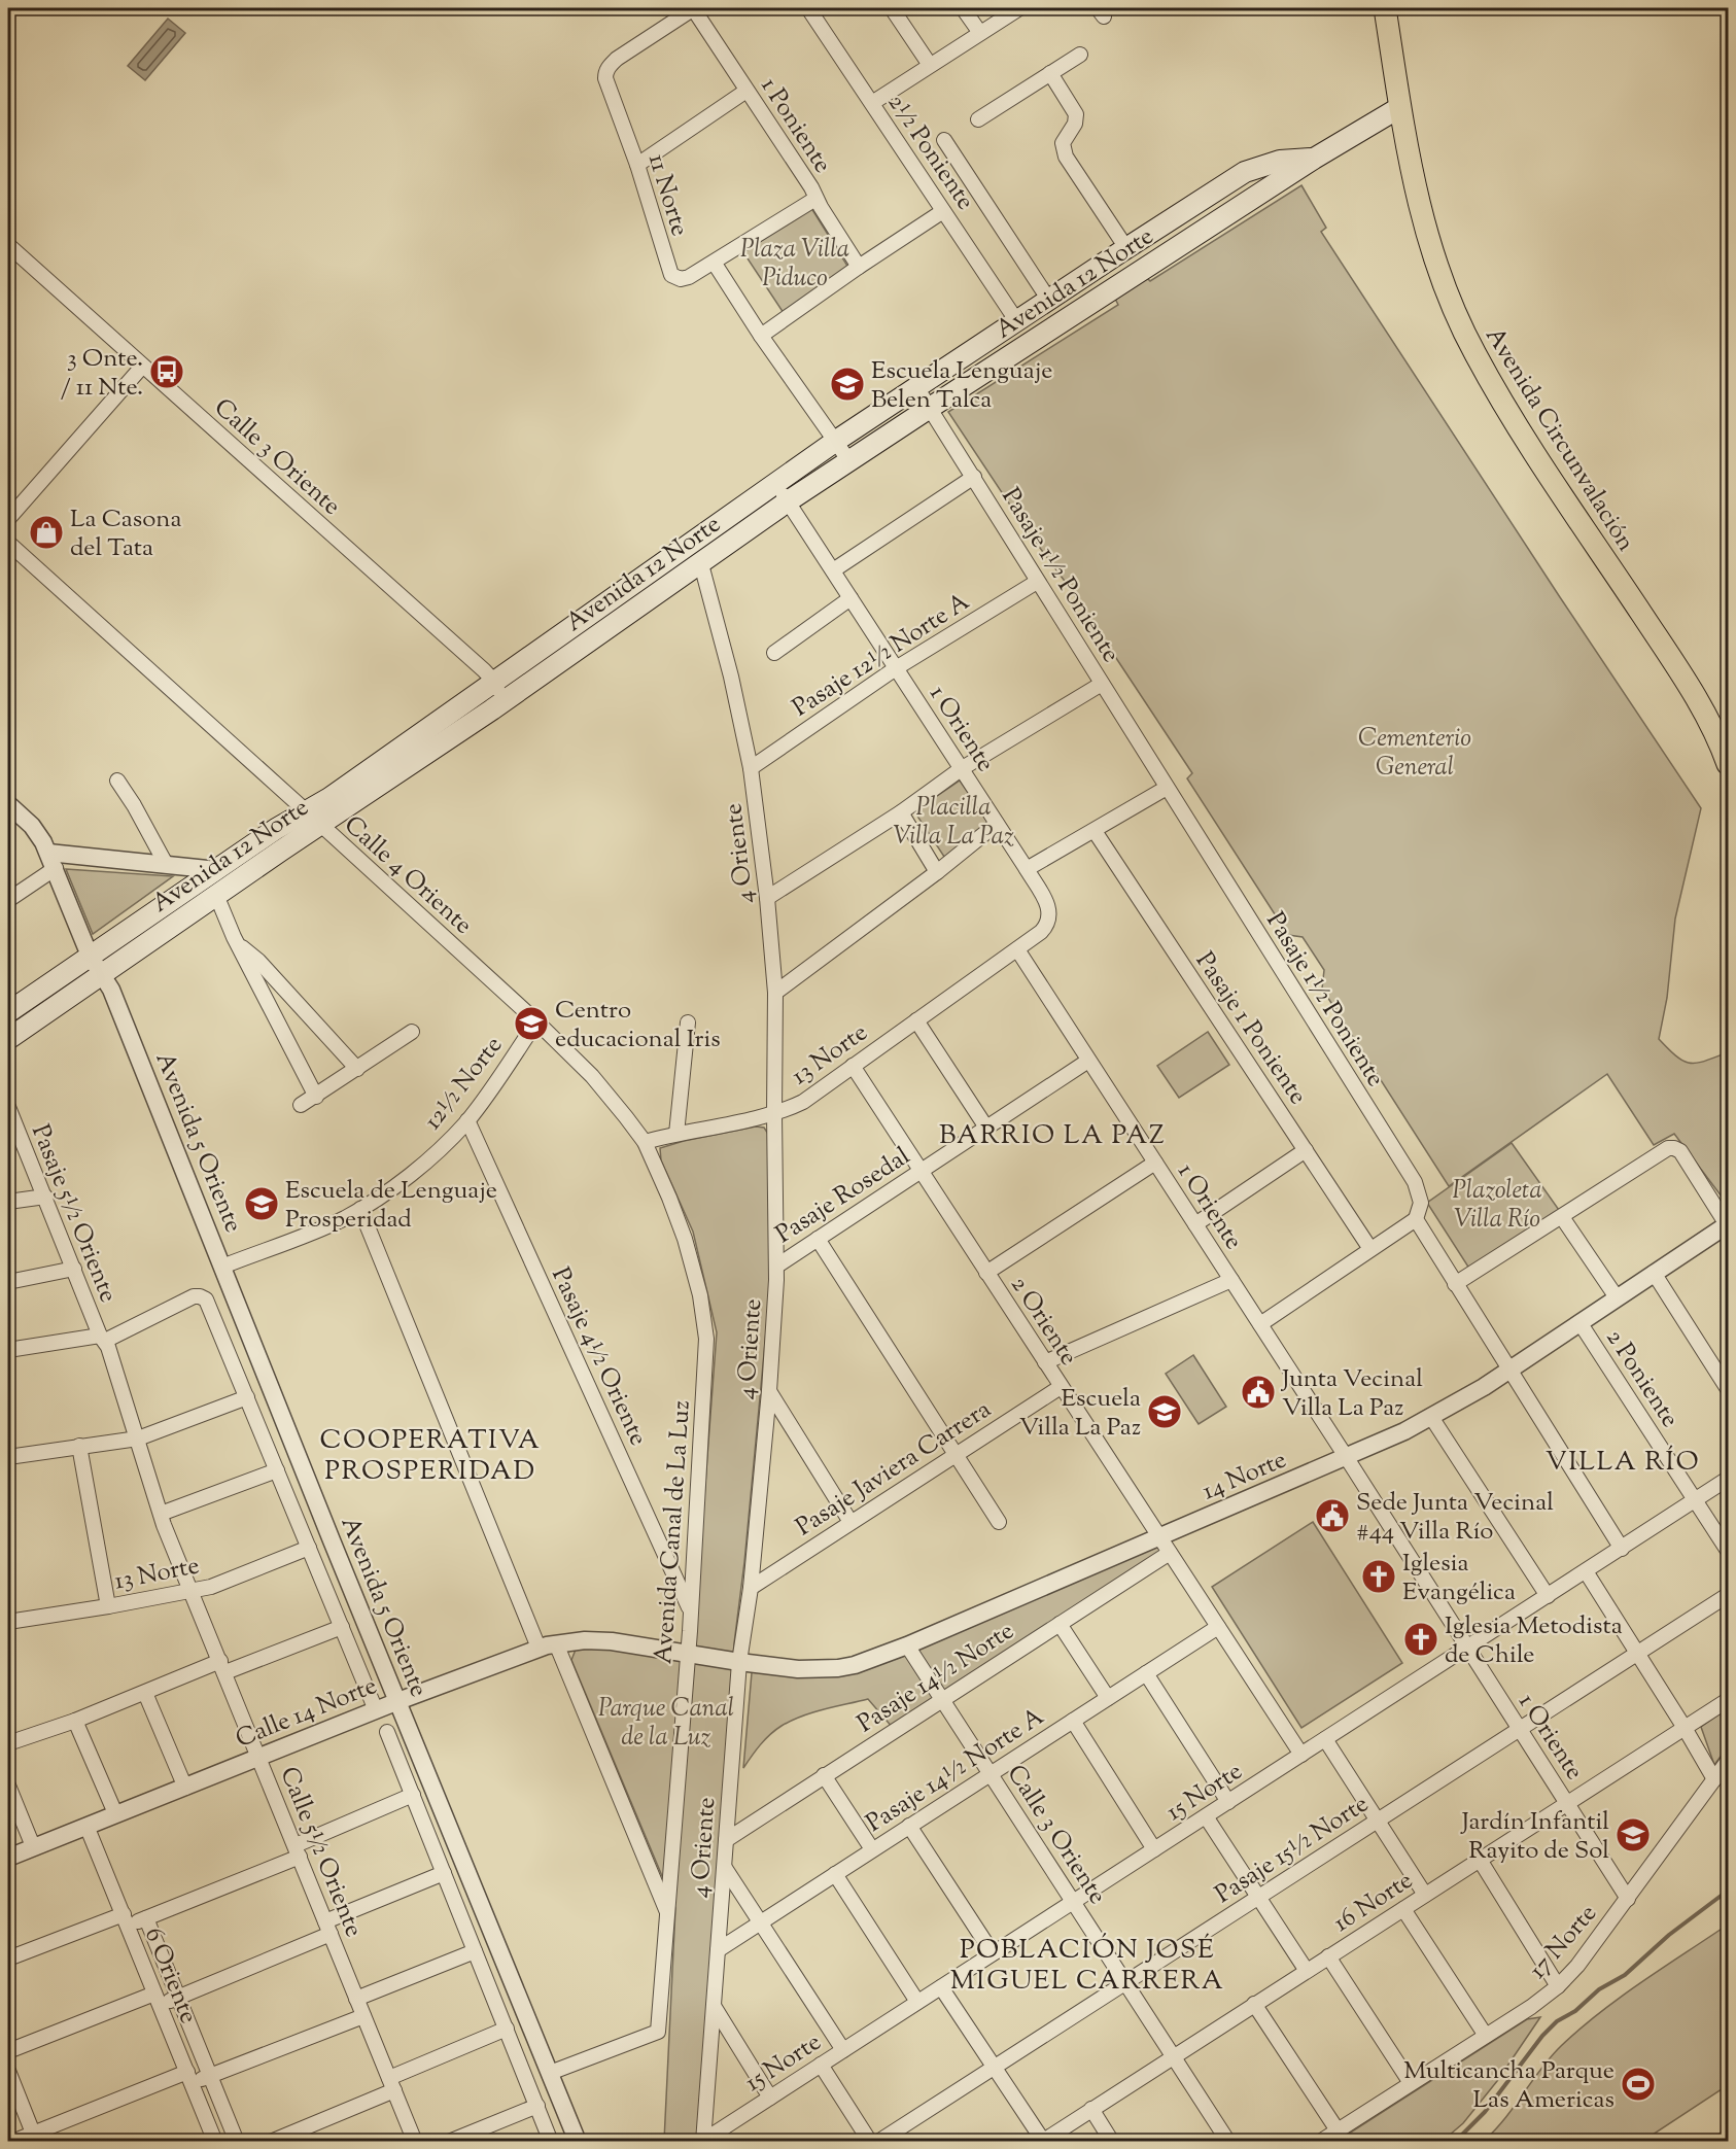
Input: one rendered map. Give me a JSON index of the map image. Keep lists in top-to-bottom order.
{
  "streets": {
    "main road": ["Avenida 12 Norte", "Avenida Circunvalación"],
    "street": [
      "1 Poniente",
      "2½ Poniente",
      "11 Norte",
      "Calle 3 Oriente",
      "Pasaje 1½ Poniente",
      "Pasaje 12½ Norte A",
      "1 Oriente",
      "4 Oriente",
      "Calle 4 Oriente",
      "Pasaje 1 Poniente",
      "13 Norte",
      "12½ Norte",
      "Avenida 5 Oriente",
      "Pasaje Rosedal",
      "Pasaje 5½ Oriente",
      "2 Oriente",
      "Pasaje 4½ Oriente",
      "2 Poniente",
      "Pasaje Javiera Carrera",
      "14 Norte",
      "Avenida Canal de La Luz",
      "Pasaje 14½ Norte",
      "Calle 14 Norte",
      "Pasaje 14½ Norte A",
      "15 Norte",
      "Pasaje 15½ Norte",
      "Calle 5½ Oriente",
      "16 Norte",
      "17 Norte",
      "6 Oriente"
    ]
  },
  "crossings": [
    ["1 Poniente", "11 Norte"],
    ["2½ Poniente", "Avenida 12 Norte"],
    ["Avenida 12 Norte", "Avenida Circunvalación"],
    ["Avenida 12 Norte", "Calle 3 Oriente"],
    ["Avenida 12 Norte", "Pasaje 1½ Poniente"],
    ["Avenida 12 Norte", "1 Oriente"],
    ["Avenida 12 Norte", "4 Oriente"],
    ["Avenida 12 Norte", "Calle 4 Oriente"],
    ["Avenida 12 Norte", "Avenida 5 Oriente"],
    ["Calle 3 Oriente", "14 Norte"],
    ["Calle 3 Oriente", "Pasaje 14½ Norte"],
    ["Calle 3 Oriente", "Pasaje 14½ Norte A"],
    ["Calle 3 Oriente", "15 Norte"],
    ["Calle 3 Oriente", "Pasaje 15½ Norte"],
    ["Calle 3 Oriente", "16 Norte"],
    ["Pasaje 1½ Poniente", "Pasaje 12½ Norte A"],
    ["Pasaje 12½ Norte A", "1 Oriente"],
    ["Pasaje 12½ Norte A", "4 Oriente"],
    ["1 Oriente", "13 Norte"],
    ["1 Oriente", "Pasaje Rosedal"],
    ["1 Oriente", "14 Norte"],
    ["1 Oriente", "15 Norte"],
    ["1 Oriente", "Pasaje 15½ Norte"],
    ["1 Oriente", "16 Norte"],
    ["1 Oriente", "17 Norte"],
    ["4 Oriente", "13 Norte"],
    ["4 Oriente", "Pasaje Rosedal"],
    ["4 Oriente", "Pasaje Javiera Carrera"],
    ["4 Oriente", "14 Norte"],
    ["4 Oriente", "Pasaje 14½ Norte"],
    ["4 Oriente", "Calle 14 Norte"],
    ["4 Oriente", "Pasaje 14½ Norte A"],
    ["4 Oriente", "15 Norte"],
    ["Calle 4 Oriente", "13 Norte"],
    ["Calle 4 Oriente", "12½ Norte"],
    ["Calle 4 Oriente", "Avenida Canal de La Luz"],
    ["13 Norte", "2 Oriente"],
    ["13 Norte", "Calle 5½ Oriente"],
    ["12½ Norte", "Avenida 5 Oriente"],
    ["12½ Norte", "Pasaje 4½ Oriente"],
    ["Avenida 5 Oriente", "Avenida Canal de La Luz"],
    ["Avenida 5 Oriente", "Calle 14 Norte"],
    ["Pasaje Rosedal", "2 Oriente"],
    ["Pasaje 5½ Oriente", "Calle 5½ Oriente"],
    ["2 Oriente", "Pasaje Javiera Carrera"],
    ["2 Oriente", "14 Norte"],
    ["2 Oriente", "Pasaje 14½ Norte"],
    ["2 Oriente", "Pasaje 14½ Norte A"],
    ["2 Oriente", "15 Norte"],
    ["Pasaje 4½ Oriente", "Avenida Canal de La Luz"],
    ["2 Poniente", "14 Norte"],
    ["2 Poniente", "15 Norte"],
    ["14 Norte", "Calle 14 Norte"],
    ["Avenida Canal de La Luz", "Calle 14 Norte"],
    ["Calle 14 Norte", "Calle 5½ Oriente"],
    ["Calle 14 Norte", "6 Oriente"]
  ],
  "districts": [
    "BARRIO LA PAZ",
    "COOPERATIVA PROSPERIDAD",
    "VILLA RÍO",
    "POBLACIÓN JOSÉ MIGUEL CARRERA"
  ],
  "parks": [
    "Plaza Villa Piduco",
    "Cementerio General",
    "Placilla Villa La Paz",
    "Plazoleta Villa Río",
    "Parque Canal de la Luz"
  ],
  "places": {
    "bus stop": ["3 Onte. / 11 Nte."],
    "school or university": [
      "Escuela Lenguaje Belen Talca",
      "Centro educacional Iris",
      "Escuela de Lenguaje Prosperidad",
      "Escuela Villa La Paz",
      "Jardín Infantil Rayito de Sol"
    ],
    "shop": ["La Casona del Tata"],
    "public building": ["Junta Vecinal Villa La Paz", "Sede Junta Vecinal #44 Villa Río"],
    "church": ["Iglesia Evangélica", "Iglesia Metodista de Chile"],
    "sports": ["Multicancha Parque Las Americas"]
  }
}
